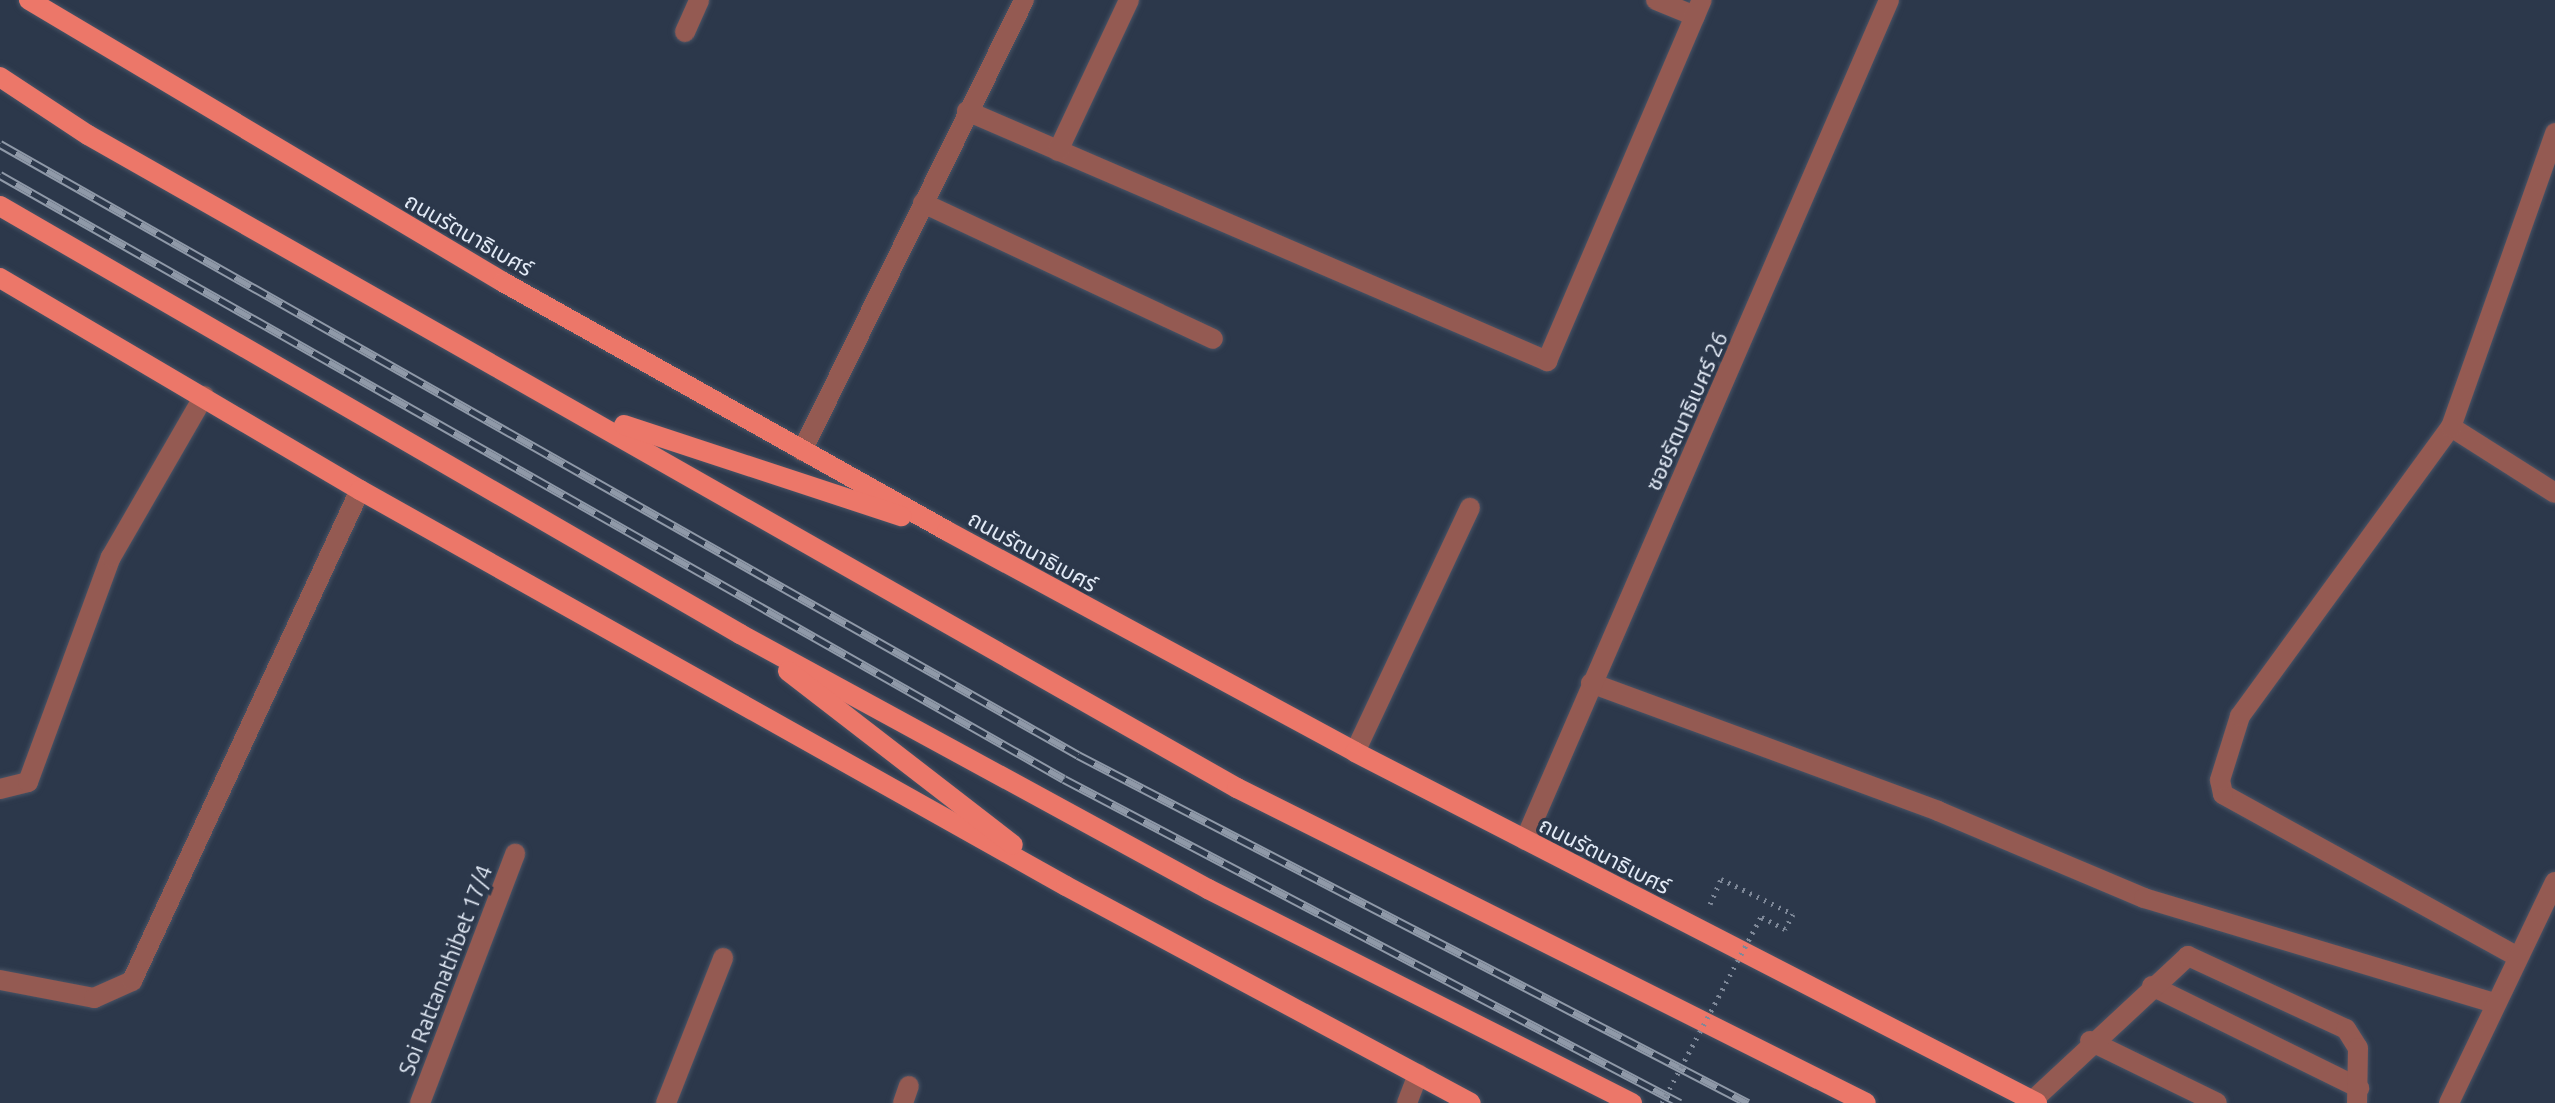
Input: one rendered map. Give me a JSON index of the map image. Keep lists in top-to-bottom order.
{
  "streets": {
    "main road": ["ถนนรัตนาธิเบศร์"],
    "street": ["ซอยรัตนาธิเบศร์ 26", "Soi Rattanathibet 17/4"]
  },
  "crossings": [
    ["ถนนรัตนาธิเบศร์", "ซอยรัตนาธิเบศร์ 26"]
  ]
}
